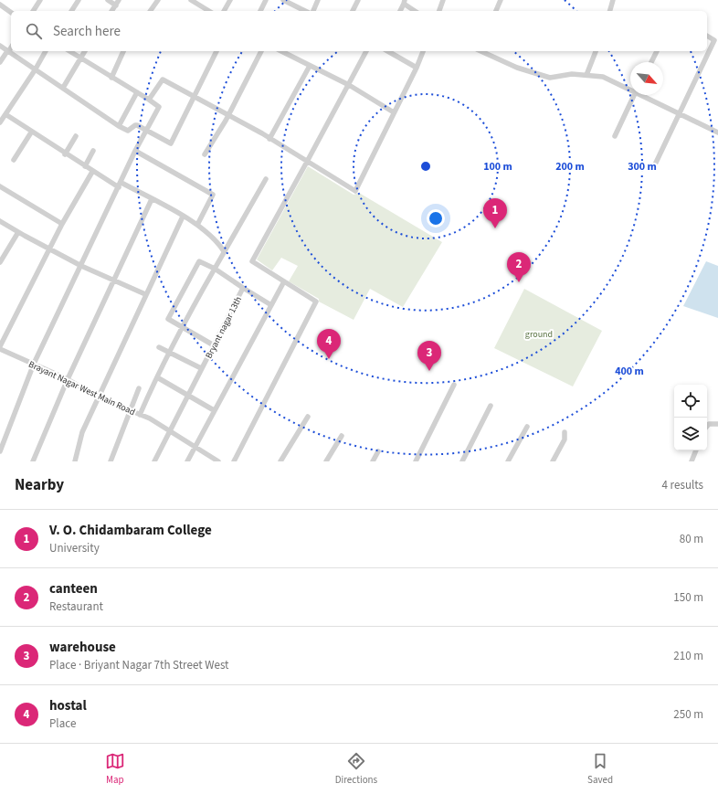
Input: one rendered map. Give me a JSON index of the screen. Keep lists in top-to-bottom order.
{
  "streets": {
    "street": ["Bryant nagar 13th", "Brayant Nagar West Main Road"]
  },
  "crossings": [
    ["Bryant nagar 13th", "Brayant Nagar West Main Road"]
  ],
  "parks": ["ground"],
  "north": "bottom right",
  "page": {
    "search": "Search here",
    "pins": [
      "1",
      "2",
      "4",
      "3"
    ],
    "heading": ["Nearby", "4 results"],
    "list": [
      {
        "mark": "1",
        "name": "V. O. Chidambaram College",
        "note": "University",
        "value": "80 m"
      },
      {
        "mark": "2",
        "name": "canteen",
        "note": "Restaurant",
        "value": "150 m"
      },
      {
        "mark": "3",
        "name": "warehouse",
        "note": "Place · Briyant Nagar 7th Street West",
        "value": "210 m"
      },
      {
        "mark": "4",
        "name": "hostal",
        "note": "Place",
        "value": "250 m"
      }
    ],
    "nav": ["Map", "Directions", "Saved"]
  },
  "rings": [
    "100 m",
    "200 m",
    "300 m",
    "400 m"
  ]
}
